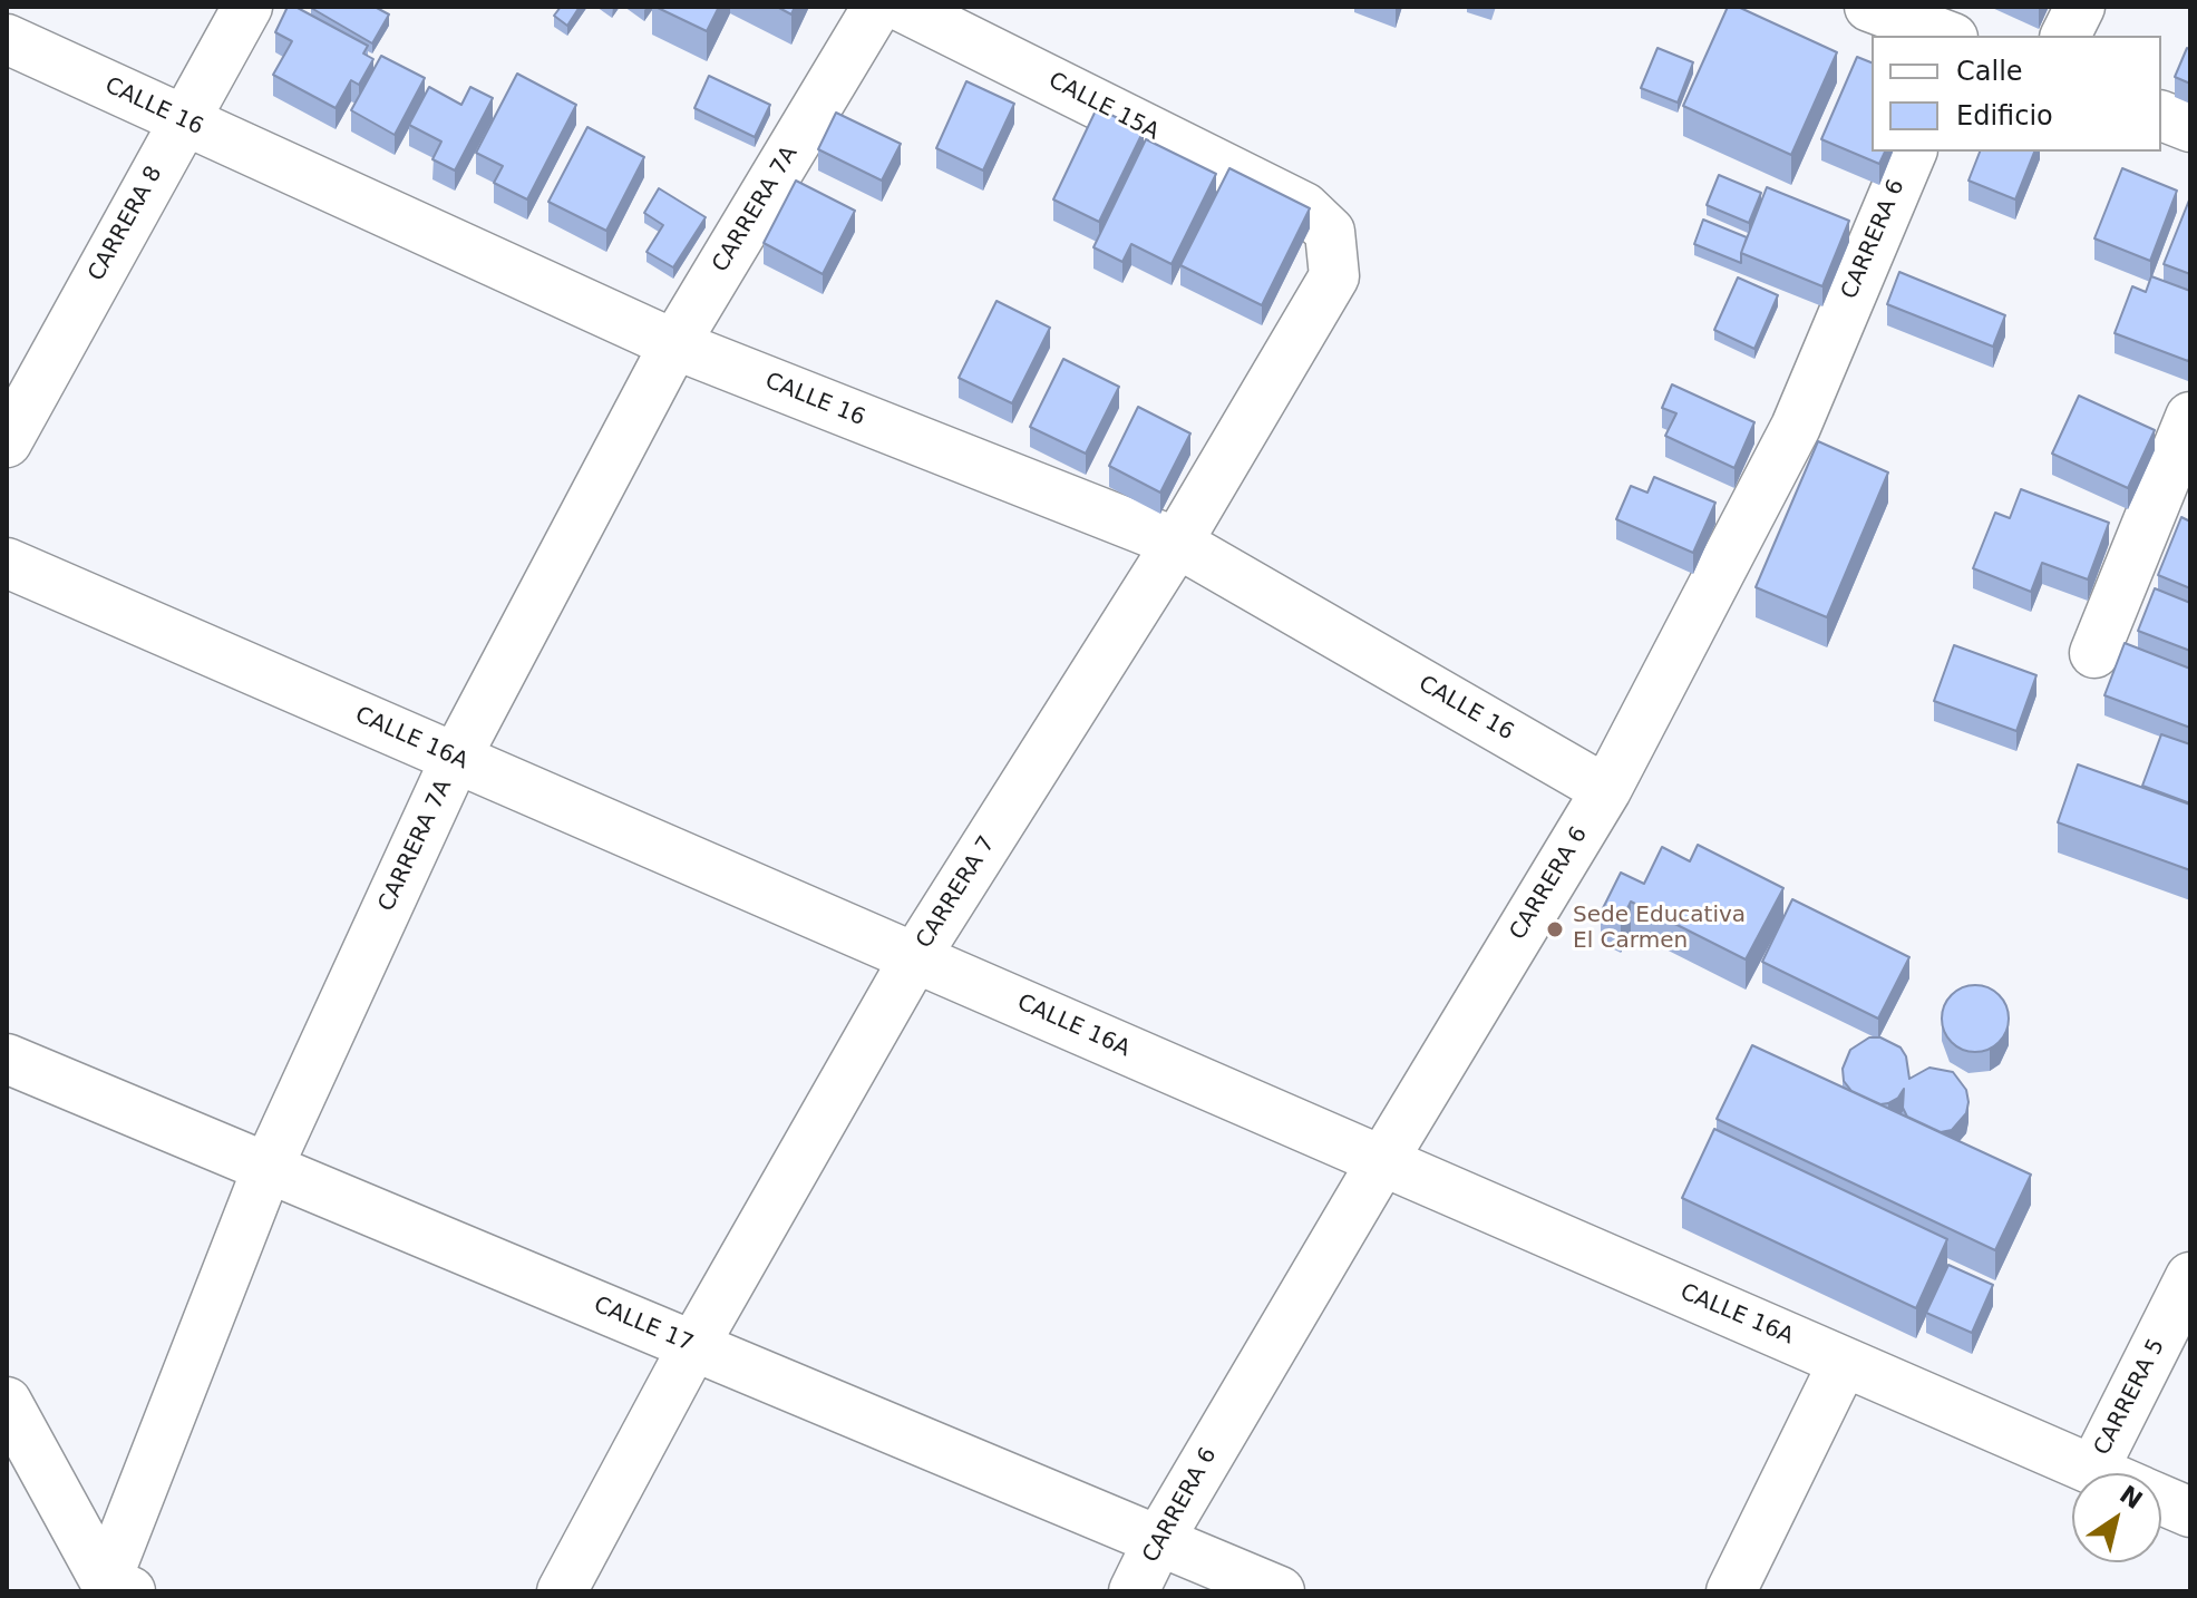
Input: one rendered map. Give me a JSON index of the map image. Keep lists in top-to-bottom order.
{
  "streets": {
    "street": [
      "CALLE 16",
      "CALLE 15A",
      "CARRERA 7A",
      "CARRERA 8",
      "CARRERA 6",
      "CALLE 16A",
      "CARRERA 7",
      "CALLE 17",
      "CARRERA 5"
    ]
  },
  "crossings": [
    ["CALLE 16", "CARRERA 7A"],
    ["CALLE 16", "CARRERA 8"],
    ["CALLE 16", "CARRERA 6"],
    ["CALLE 16", "CARRERA 7"],
    ["CALLE 15A", "CARRERA 7"],
    ["CARRERA 7A", "CALLE 16A"],
    ["CARRERA 7A", "CALLE 17"],
    ["CARRERA 6", "CALLE 16A"],
    ["CARRERA 6", "CALLE 17"],
    ["CALLE 16A", "CARRERA 7"],
    ["CALLE 16A", "CARRERA 5"],
    ["CARRERA 7", "CALLE 17"]
  ],
  "places": ["Sede Educativa El Carmen"],
  "legend": ["Calle", "Edificio"],
  "north": "top right"
}
